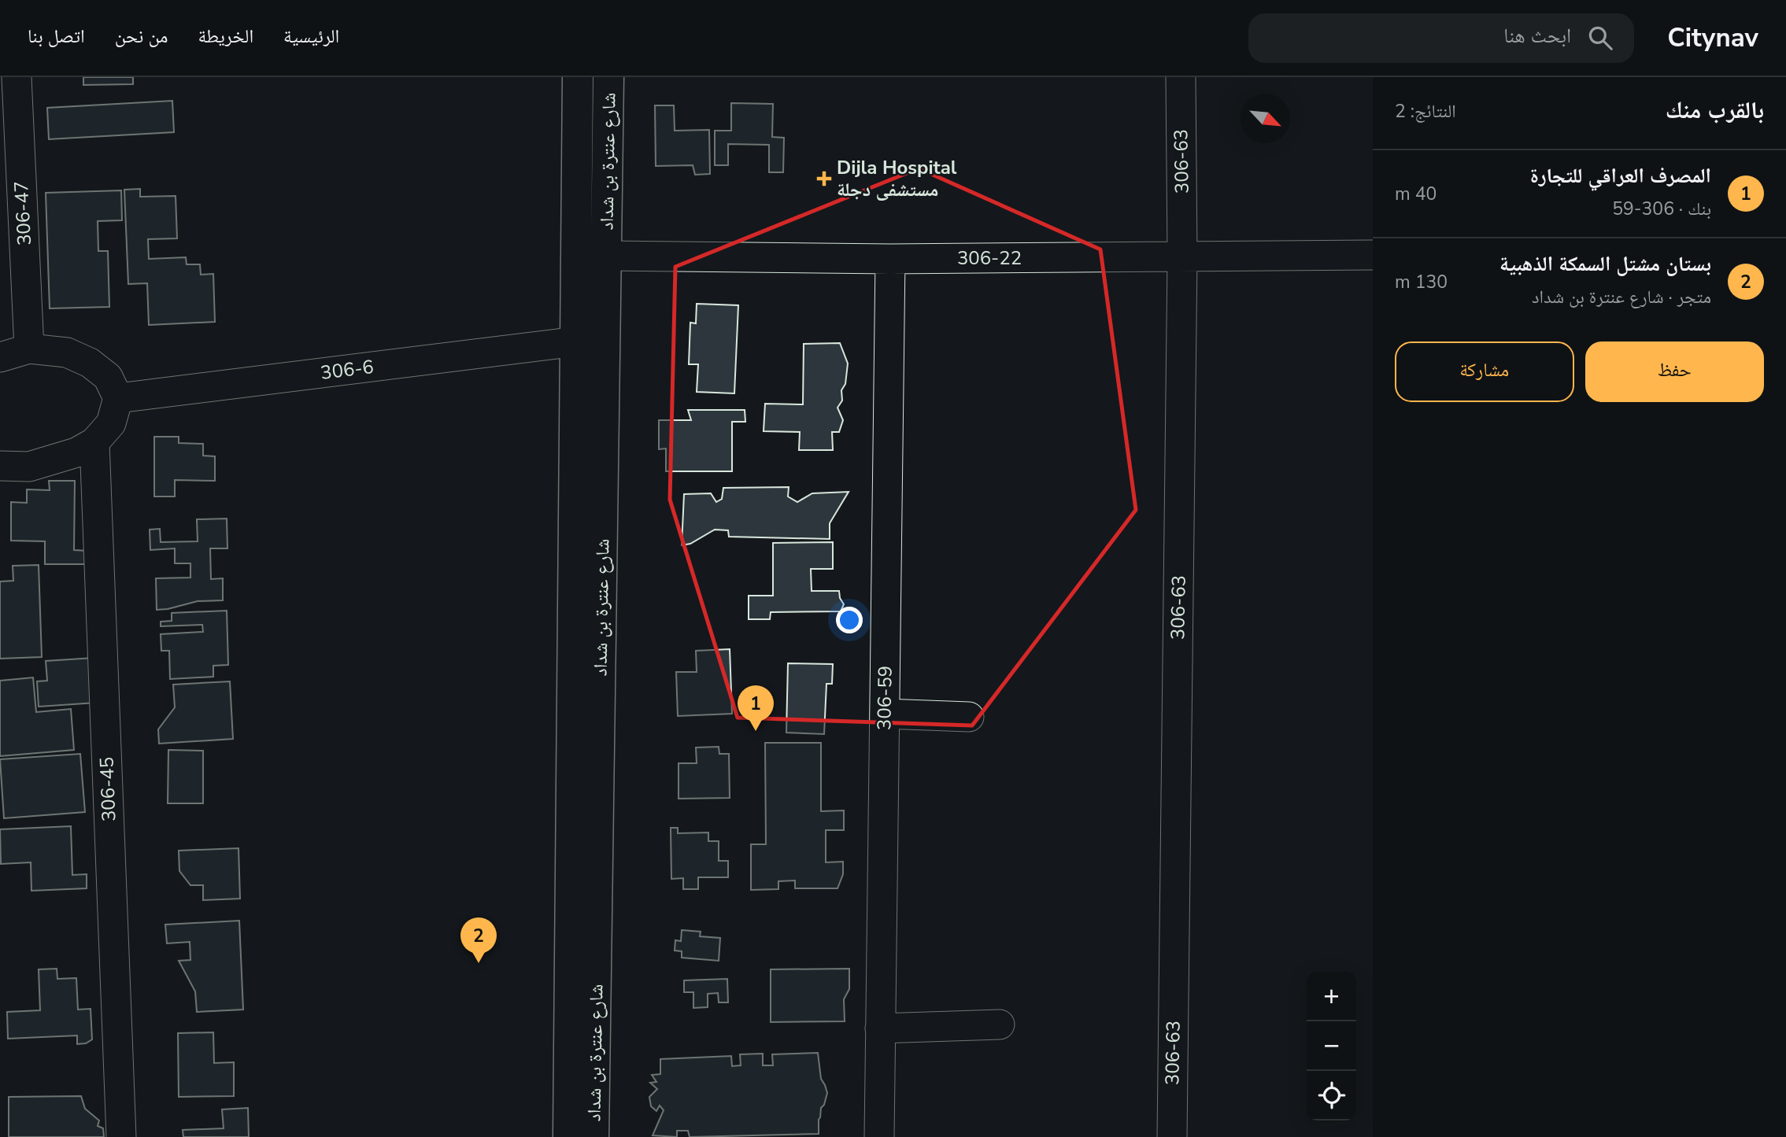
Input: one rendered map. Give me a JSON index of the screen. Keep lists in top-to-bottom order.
{
  "streets": {
    "main road": ["شارع عنترة بن شداد"],
    "street": [
      "306-63",
      "306-47",
      "306-22",
      "306-6",
      "306-59",
      "306-45"
    ]
  },
  "crossings": [
    ["شارع عنترة بن شداد", "306-22"],
    ["شارع عنترة بن شداد", "306-6"],
    ["306-63", "306-22"],
    ["306-22", "306-59"]
  ],
  "places": {
    "health": ["Dijla Hospital مستشفى دجلة"]
  },
  "north": "bottom right",
  "page": {
    "header": "Citynav",
    "search": "ابحث هنا",
    "nav": [
      "الرئيسية",
      "الخريطة",
      "من نحن",
      "اتصل بنا"
    ],
    "heading": ["بالقرب منك", "النتائج: 2"],
    "list": [
      {
        "mark": "1",
        "name": "المصرف العراقي للتجارة",
        "note": "بنك · 306-59",
        "value": "40 m"
      },
      {
        "mark": "2",
        "name": "بستان مشتل السمكة الذهبية",
        "note": "متجر · شارع عنترة بن شداد",
        "value": "130 m"
      }
    ],
    "buttons": ["حفظ", "مشاركة"],
    "pins": ["1", "2"],
    "map_buttons": ["+", "−"]
  }
}
